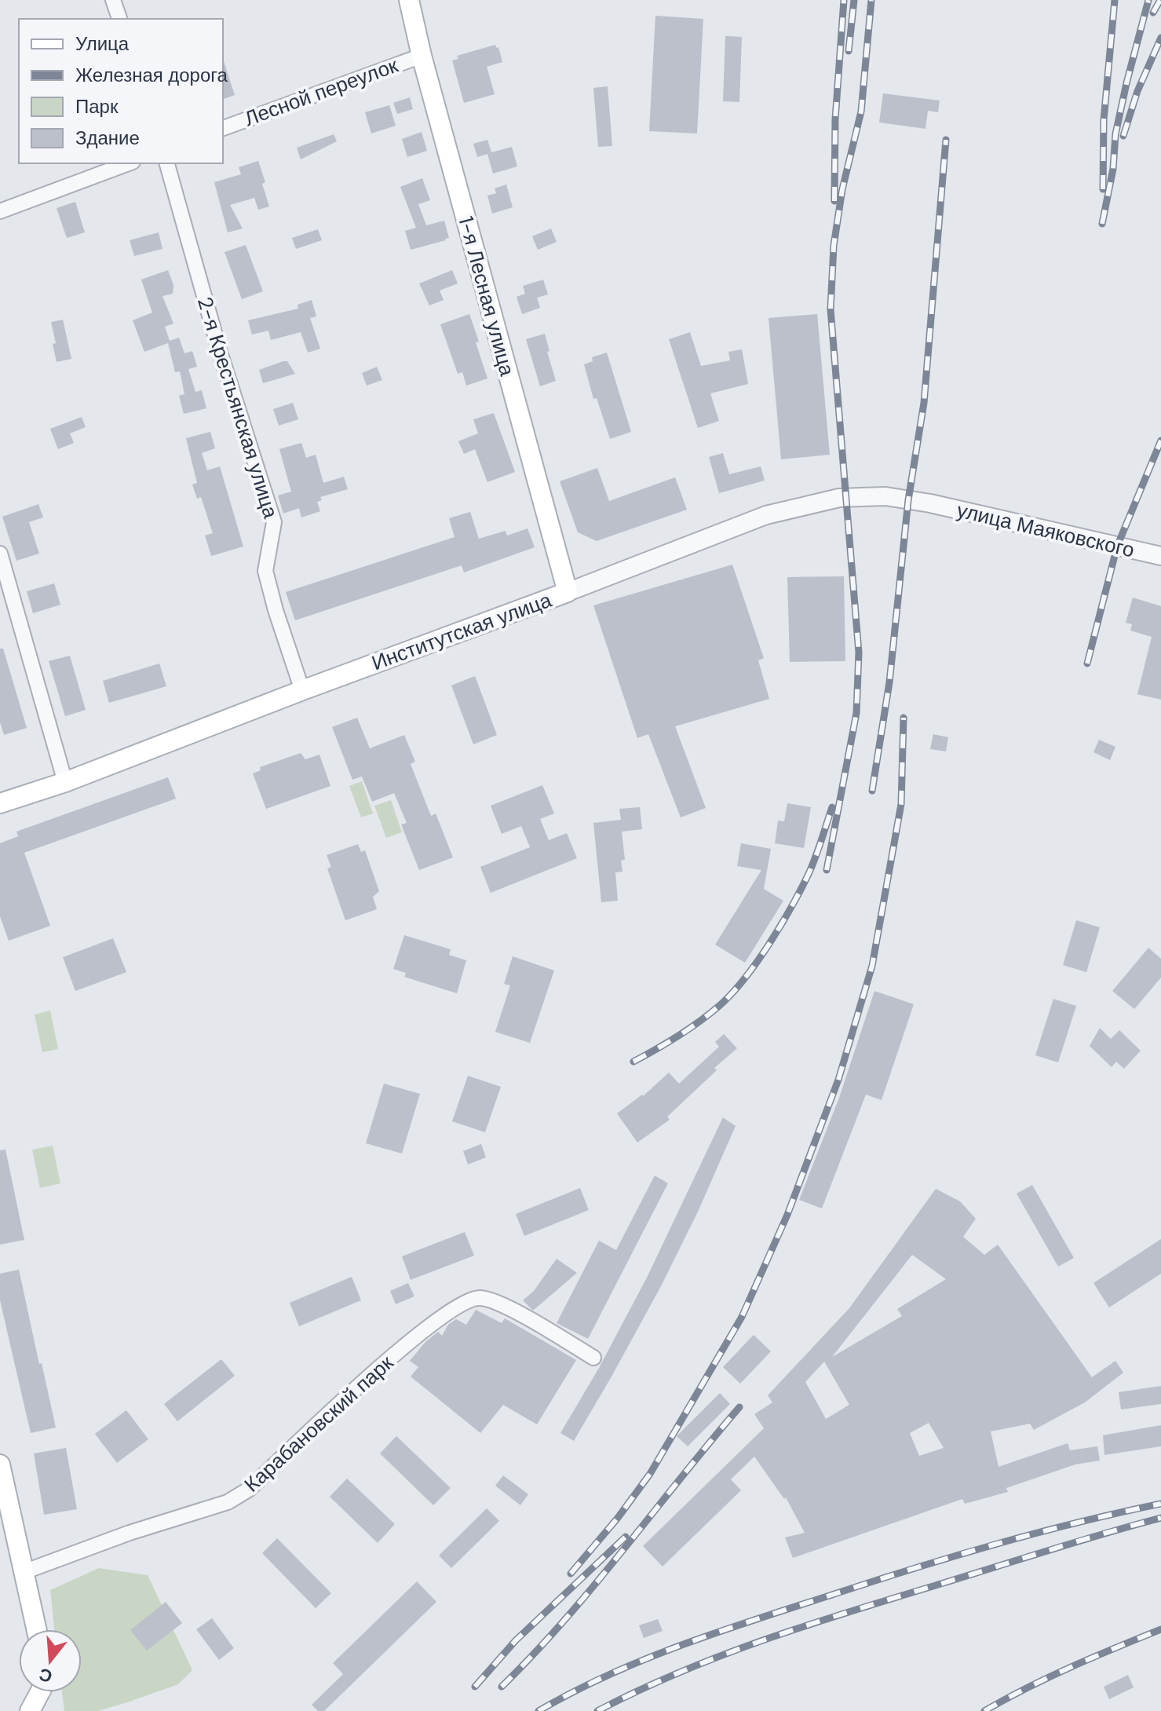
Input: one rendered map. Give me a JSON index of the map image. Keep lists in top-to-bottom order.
{
  "streets": {
    "main road": ["1-я Лесная улица", "Институтская улица"],
    "street": [
      "Лесной переулок",
      "2-я Крестьянская улица",
      "улица Маяковского",
      "Карабановский парк"
    ]
  },
  "crossings": [
    ["Лесной переулок", "1-я Лесная улица"],
    ["1-я Лесная улица", "Институтская улица"],
    ["2-я Крестьянская улица", "Институтская улица"],
    ["улица Маяковского", "Институтская улица"]
  ],
  "legend": [
    "Улица",
    "Железная дорога",
    "Парк",
    "Здание"
  ],
  "north": "bottom"
}
